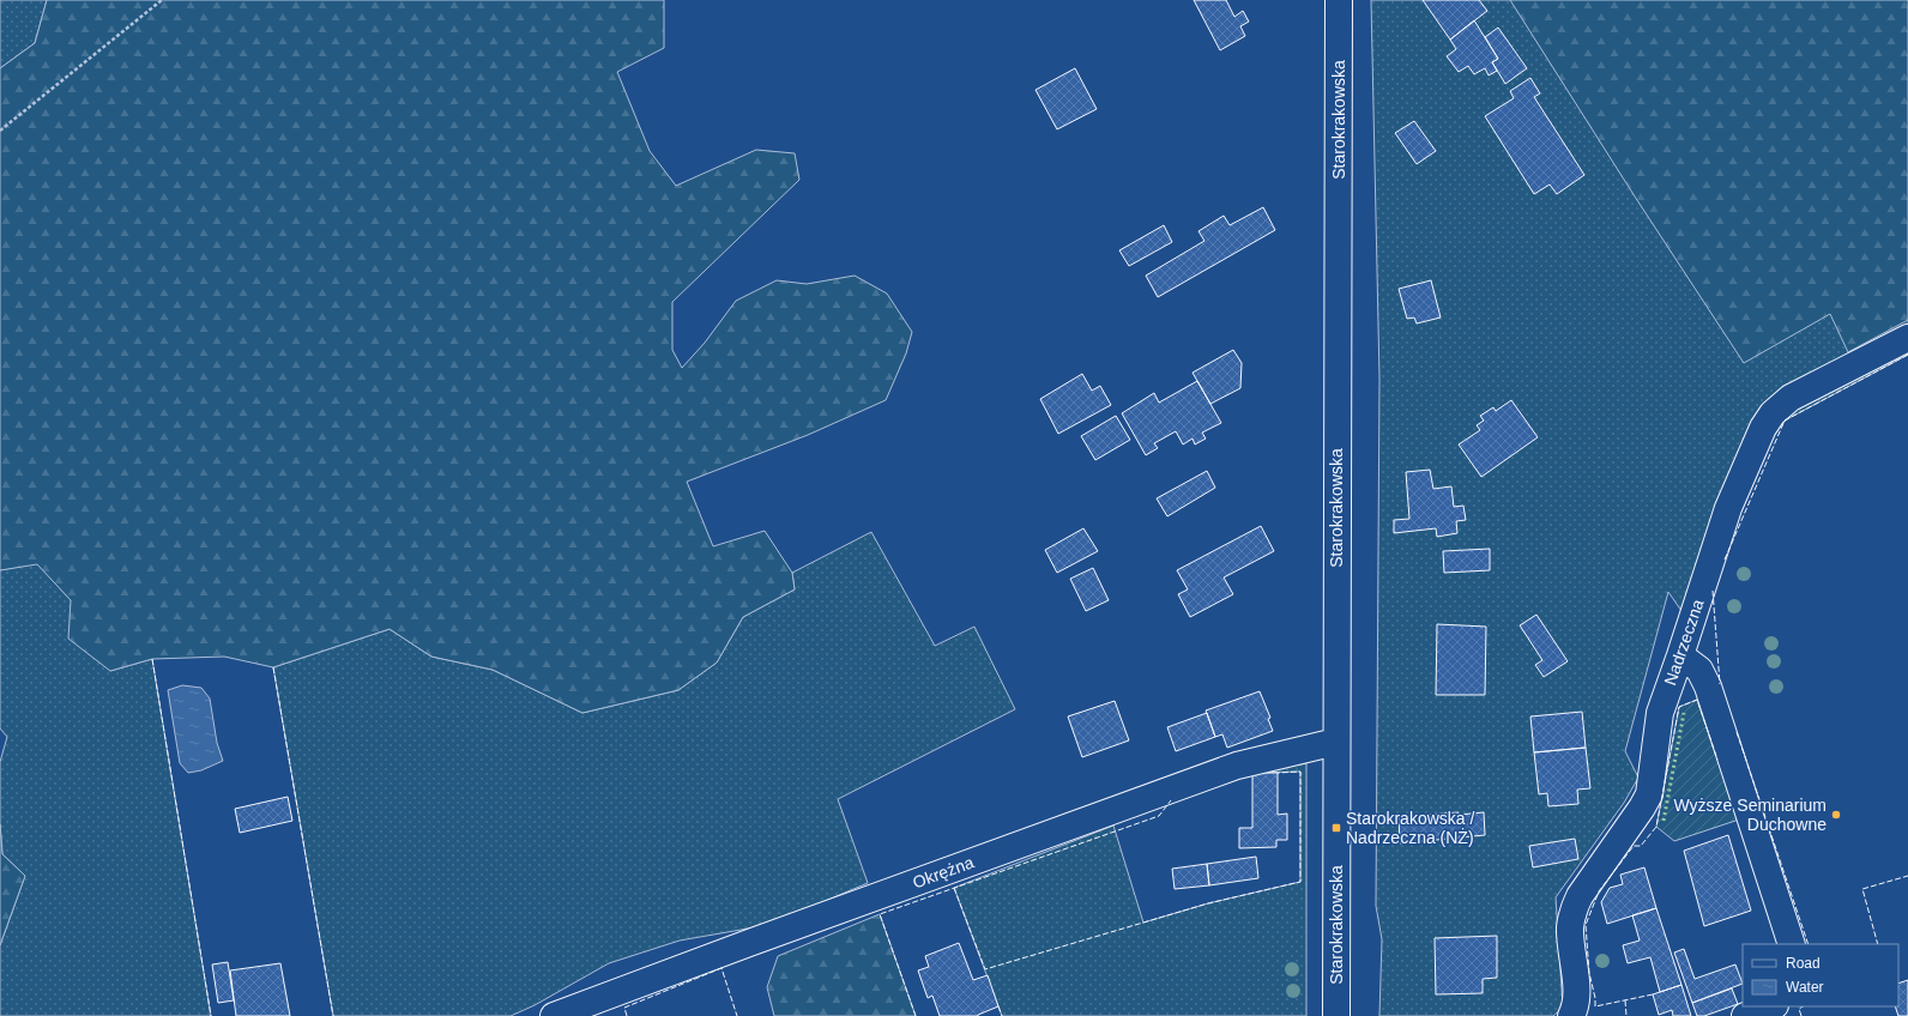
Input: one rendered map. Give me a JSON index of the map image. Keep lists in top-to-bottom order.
{
  "streets": {
    "street": ["Starokrakowska", "Nadrzeczna", "Okrężna"]
  },
  "crossings": [
    ["Starokrakowska", "Okrężna"]
  ],
  "places": {
    "other": ["Wyższe Seminarium Duchowne"],
    "transit": ["Starokrakowska / Nadrzeczna (NŻ)"]
  },
  "legend": ["Road", "Water"]
}
